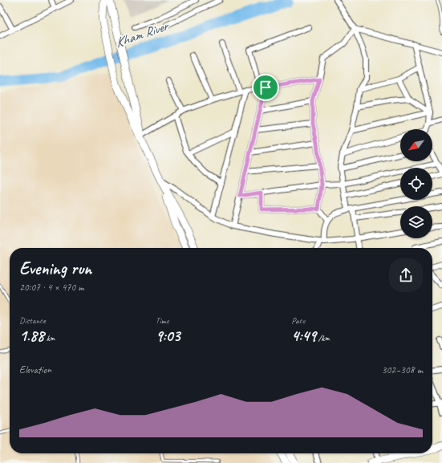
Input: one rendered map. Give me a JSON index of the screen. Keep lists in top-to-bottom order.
{
  "water": ["Kham River"],
  "north": "bottom left",
  "page": {
    "heading": ["Evening run", "20:07 · 4 × 470 m"],
    "stats": [
      ["Distance", "1.88 km"],
      ["Time", "9:03"],
      ["Pace", "4:49 /km"]
    ],
    "chart": ["Elevation", "302–308 m"]
  }
}
